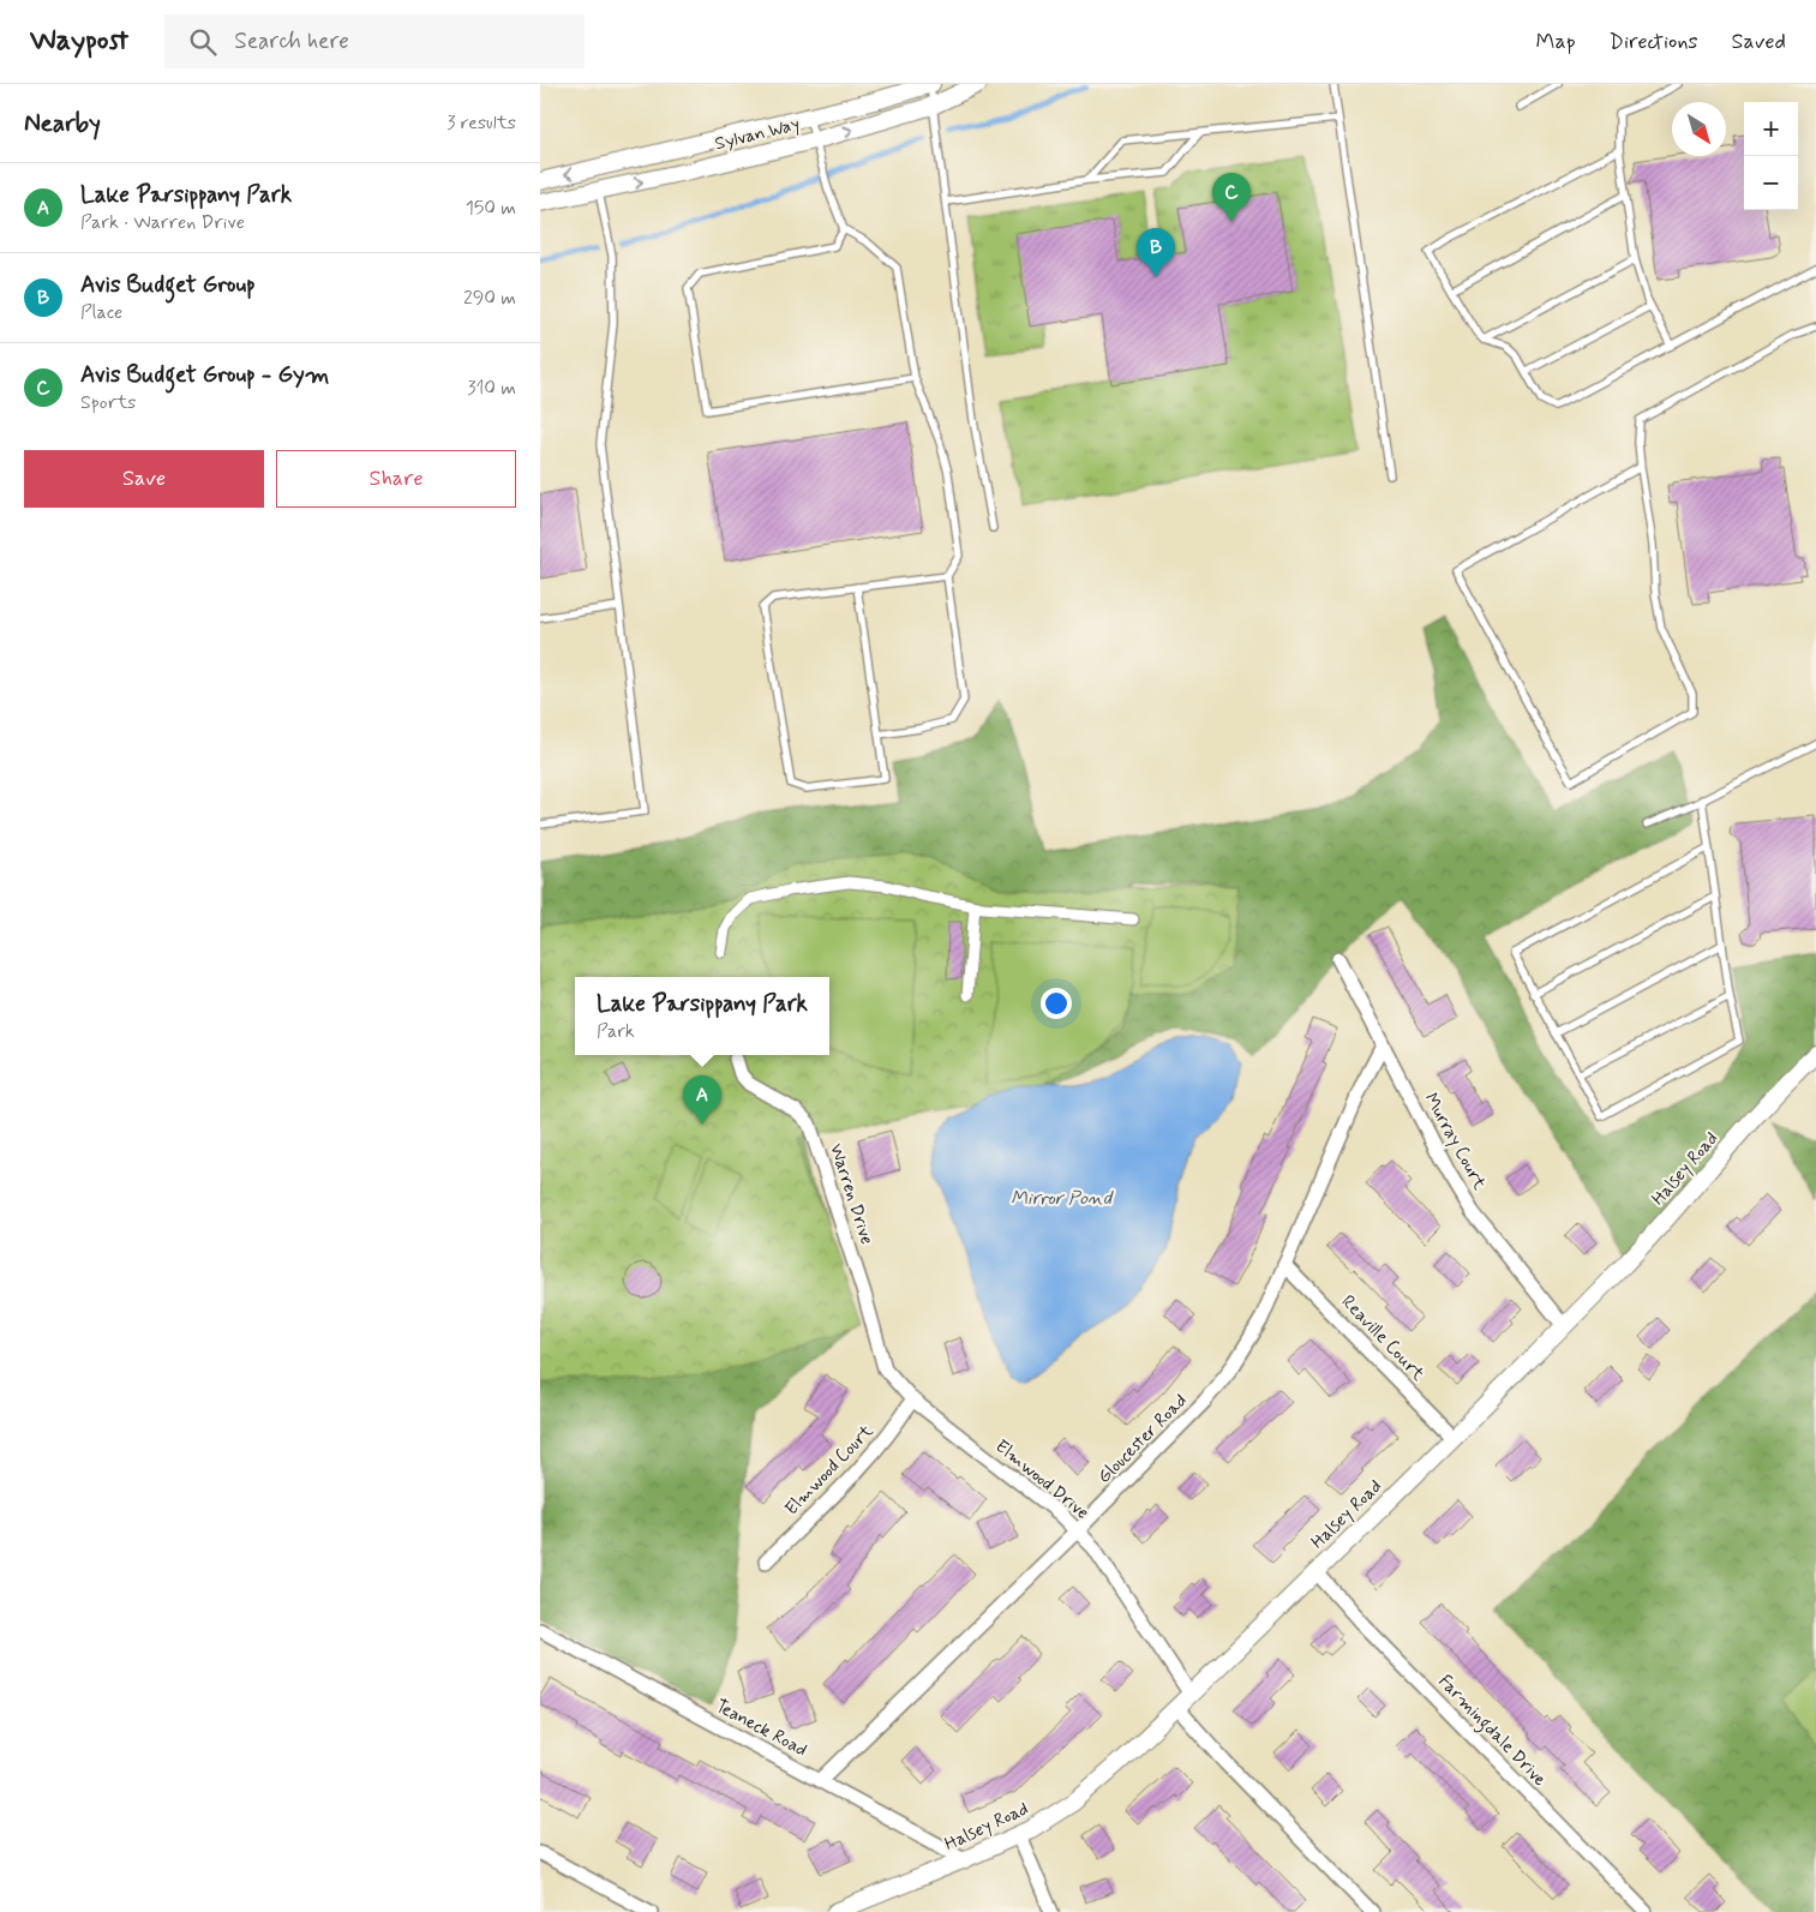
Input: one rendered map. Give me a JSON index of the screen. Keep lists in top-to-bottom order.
{
  "streets": {
    "street": [
      "Sylvan Way",
      "Murray Court",
      "Halsey Road",
      "Warren Drive",
      "Reaville Court",
      "Gloucester Road",
      "Elmwood Court",
      "Elmwood Drive",
      "Teaneck Road",
      "Farmingdale Drive"
    ]
  },
  "crossings": [
    ["Murray Court", "Halsey Road"],
    ["Murray Court", "Gloucester Road"],
    ["Halsey Road", "Reaville Court"],
    ["Halsey Road", "Elmwood Drive"],
    ["Halsey Road", "Teaneck Road"],
    ["Halsey Road", "Farmingdale Drive"],
    ["Warren Drive", "Elmwood Drive"],
    ["Reaville Court", "Gloucester Road"],
    ["Gloucester Road", "Elmwood Drive"],
    ["Gloucester Road", "Teaneck Road"],
    ["Elmwood Court", "Elmwood Drive"]
  ],
  "water": ["Mirror Pond"],
  "north": "bottom right",
  "page": {
    "header": "Waypost",
    "search": "Search here",
    "nav": ["Map", "Directions", "Saved"],
    "heading": ["Nearby", "3 results"],
    "map_buttons": ["+", "−"],
    "list": [
      {
        "mark": "A",
        "name": "Lake Parsippany Park",
        "note": "Park · Warren Drive",
        "value": "150 m"
      },
      {
        "mark": "B",
        "name": "Avis Budget Group",
        "note": "Place",
        "value": "290 m"
      },
      {
        "mark": "C",
        "name": "Avis Budget Group - Gym",
        "note": "Sports",
        "value": "310 m"
      }
    ],
    "pins": ["C", "B", "A"],
    "buttons": ["Save", "Share"],
    "popup": ["Lake Parsippany Park", "Park"]
  }
}
